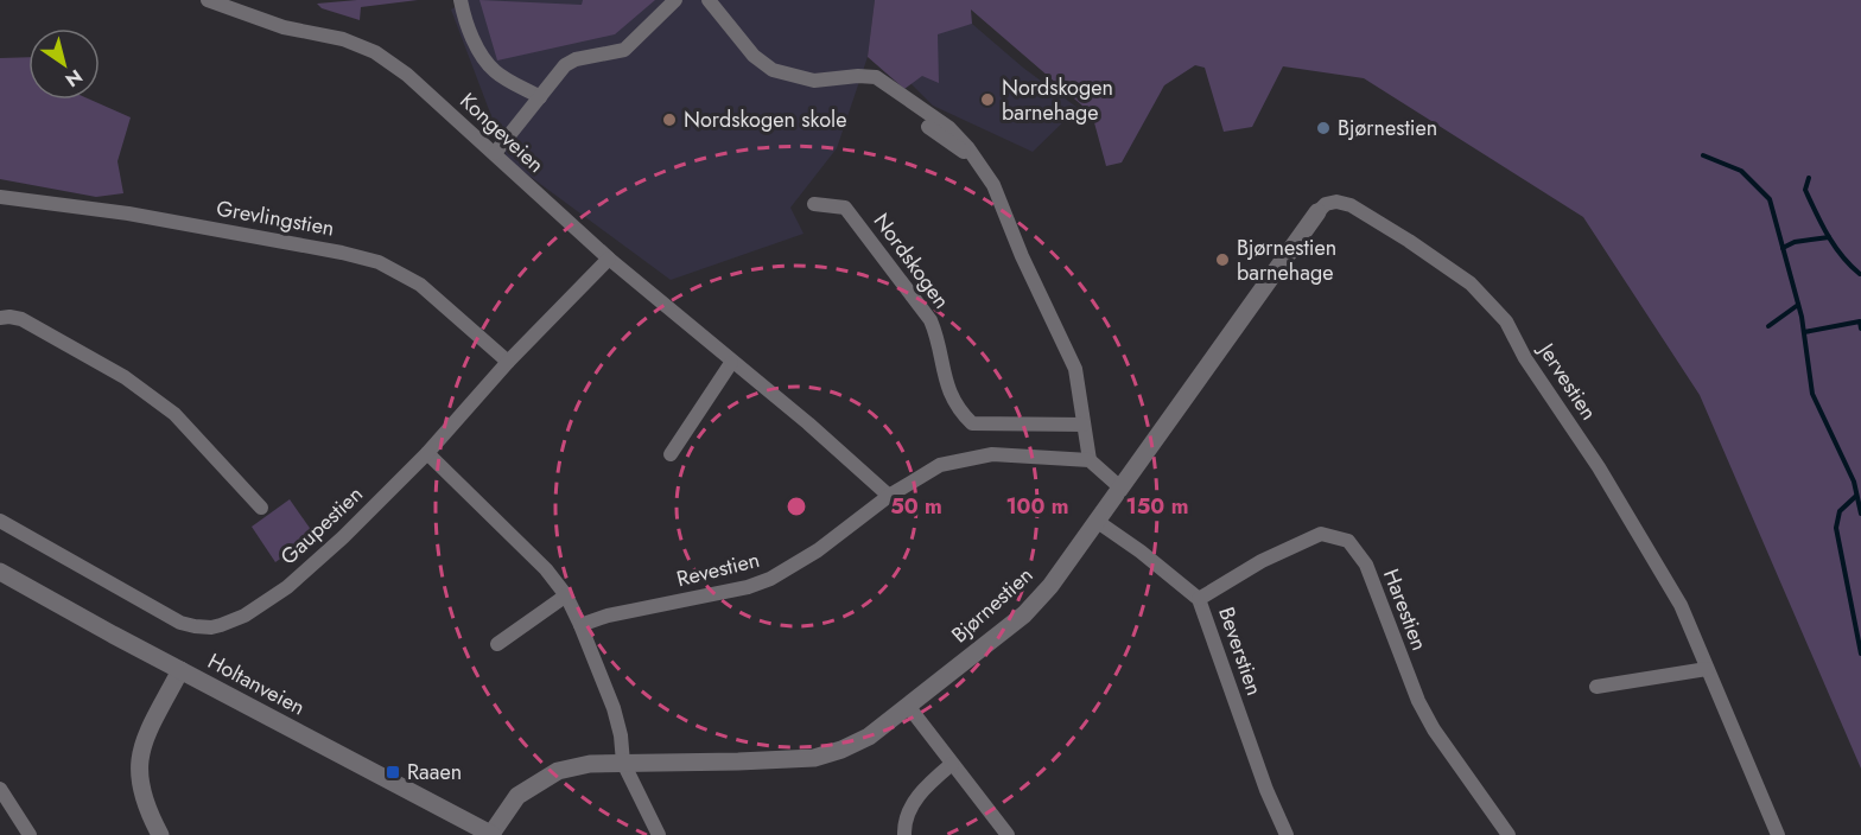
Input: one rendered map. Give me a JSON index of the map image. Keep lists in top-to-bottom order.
{
  "streets": {
    "street": [
      "Kongeveien",
      "Grevlingstien",
      "Nordskogen",
      "Jervestien",
      "Gaupestien",
      "Revestien",
      "Bjørnestien",
      "Harestien",
      "Beverstien",
      "Holtanveien"
    ]
  },
  "crossings": [
    ["Kongeveien", "Gaupestien"],
    ["Kongeveien", "Revestien"],
    ["Grevlingstien", "Gaupestien"],
    ["Jervestien", "Bjørnestien"],
    ["Bjørnestien", "Beverstien"],
    ["Bjørnestien", "Holtanveien"],
    ["Harestien", "Beverstien"]
  ],
  "places": {
    "other": [
      "Nordskogen barnehage",
      "Nordskogen skole",
      "Bjørnestien",
      "Bjørnestien barnehage"
    ],
    "transit": ["Raaen"]
  },
  "north": "bottom right",
  "rings": ["50 m", "100 m", "150 m"]
}
